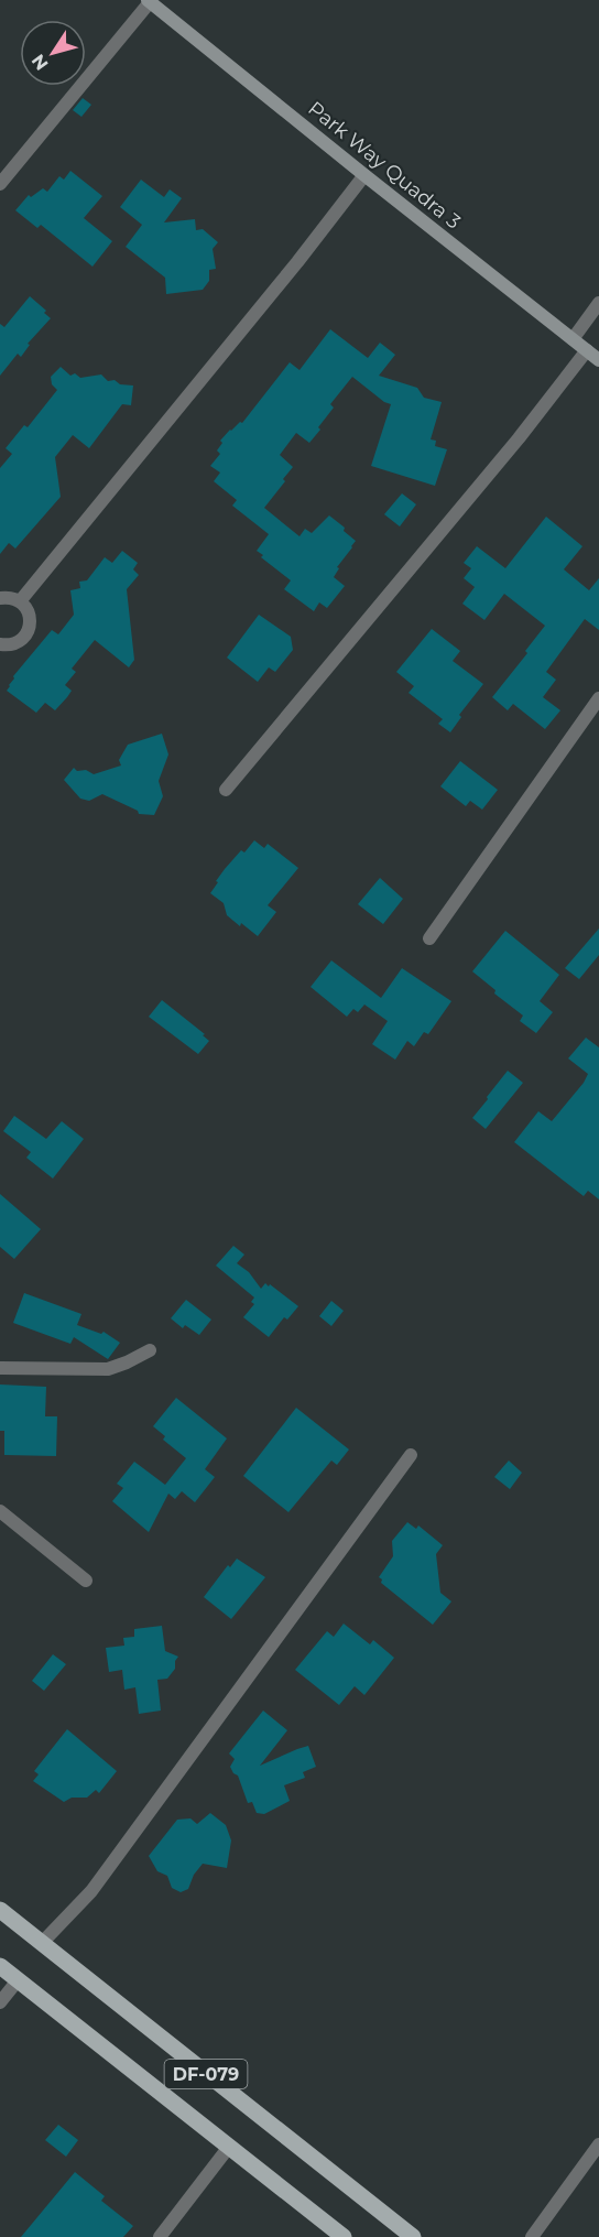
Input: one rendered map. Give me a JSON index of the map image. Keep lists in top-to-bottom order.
{
  "streets": {
    "main road": ["DF-079"],
    "street": ["Park Way Quadra 3"]
  },
  "north": "bottom left"
}
